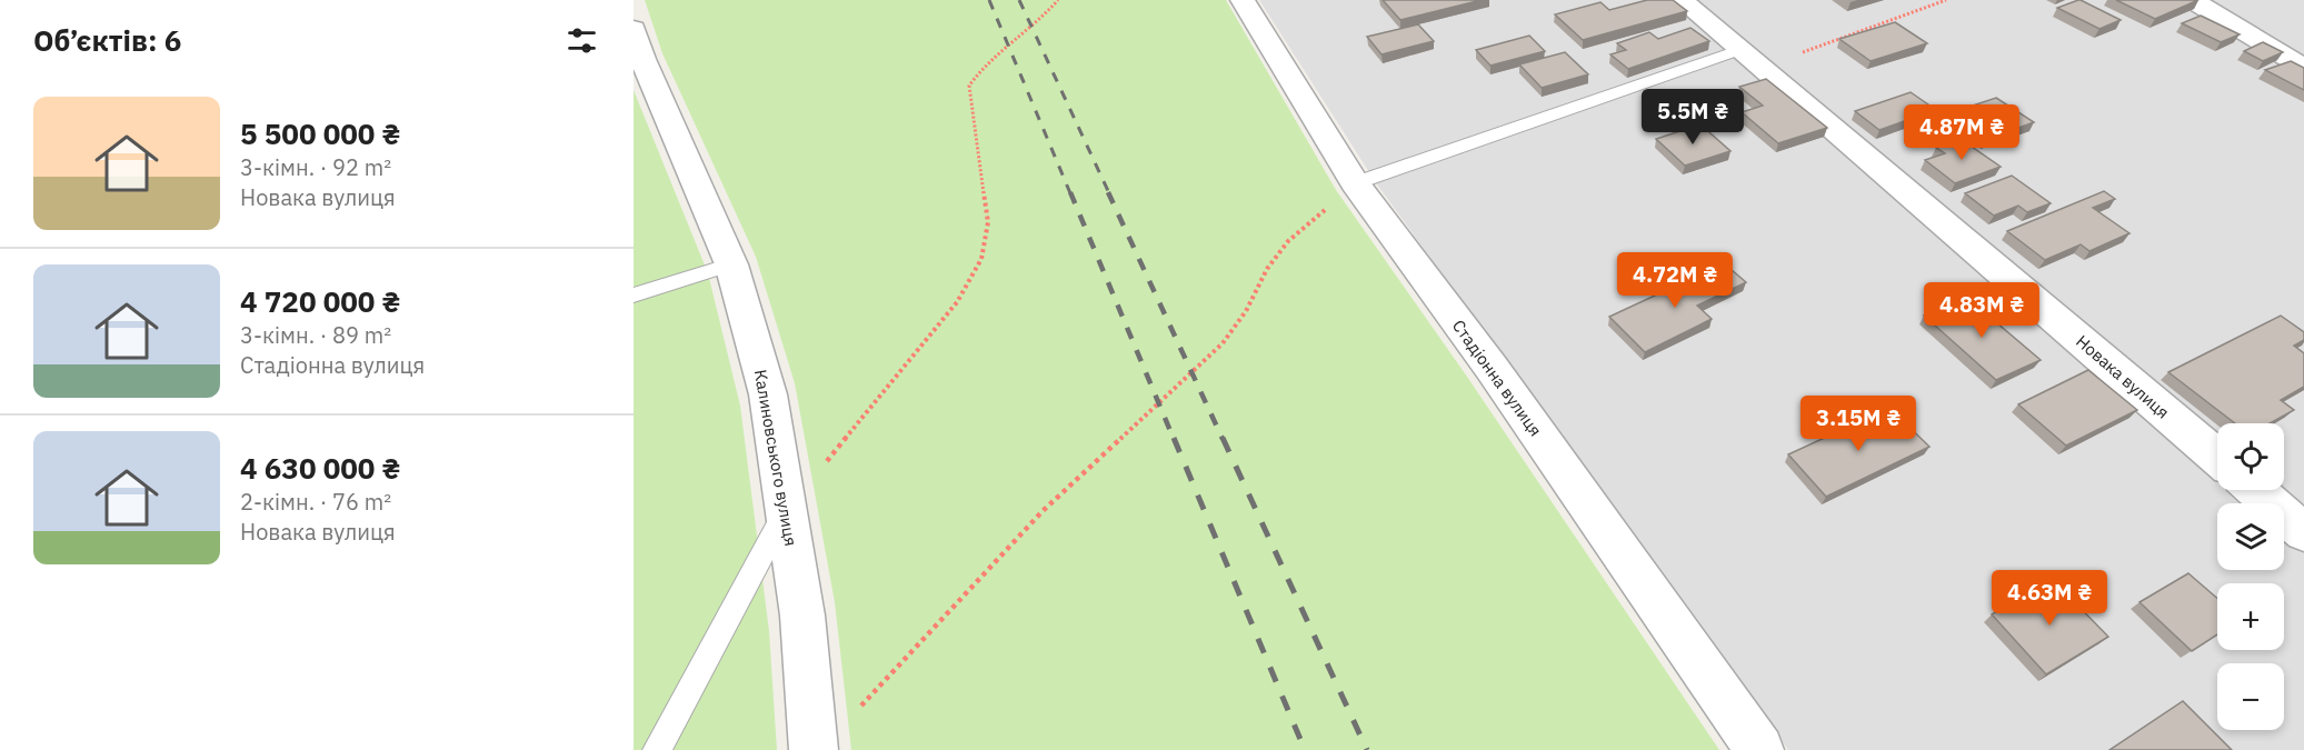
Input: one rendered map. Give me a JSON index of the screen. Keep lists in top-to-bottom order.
{
  "streets": {
    "street": ["Новака вулиця", "Стадіонна вулиця", "Калиновського вулиця"]
  },
  "page": {
    "heading": "Об’єктів: 6",
    "list": [
      {
        "name": "5 500 000 ₴",
        "note": "3-кімн. · 92 m² · Новака вулиця"
      },
      {
        "name": "4 720 000 ₴",
        "note": "3-кімн. · 89 m² · Стадіонна вулиця"
      },
      {
        "name": "4 630 000 ₴",
        "note": "2-кімн. · 76 m² · Новака вулиця"
      }
    ],
    "price": [
      "5.5M ₴",
      "4.87M ₴",
      "4.72M ₴",
      "4.83M ₴",
      "3.15M ₴",
      "4.63M ₴"
    ],
    "map_buttons": ["+", "−"]
  }
}
